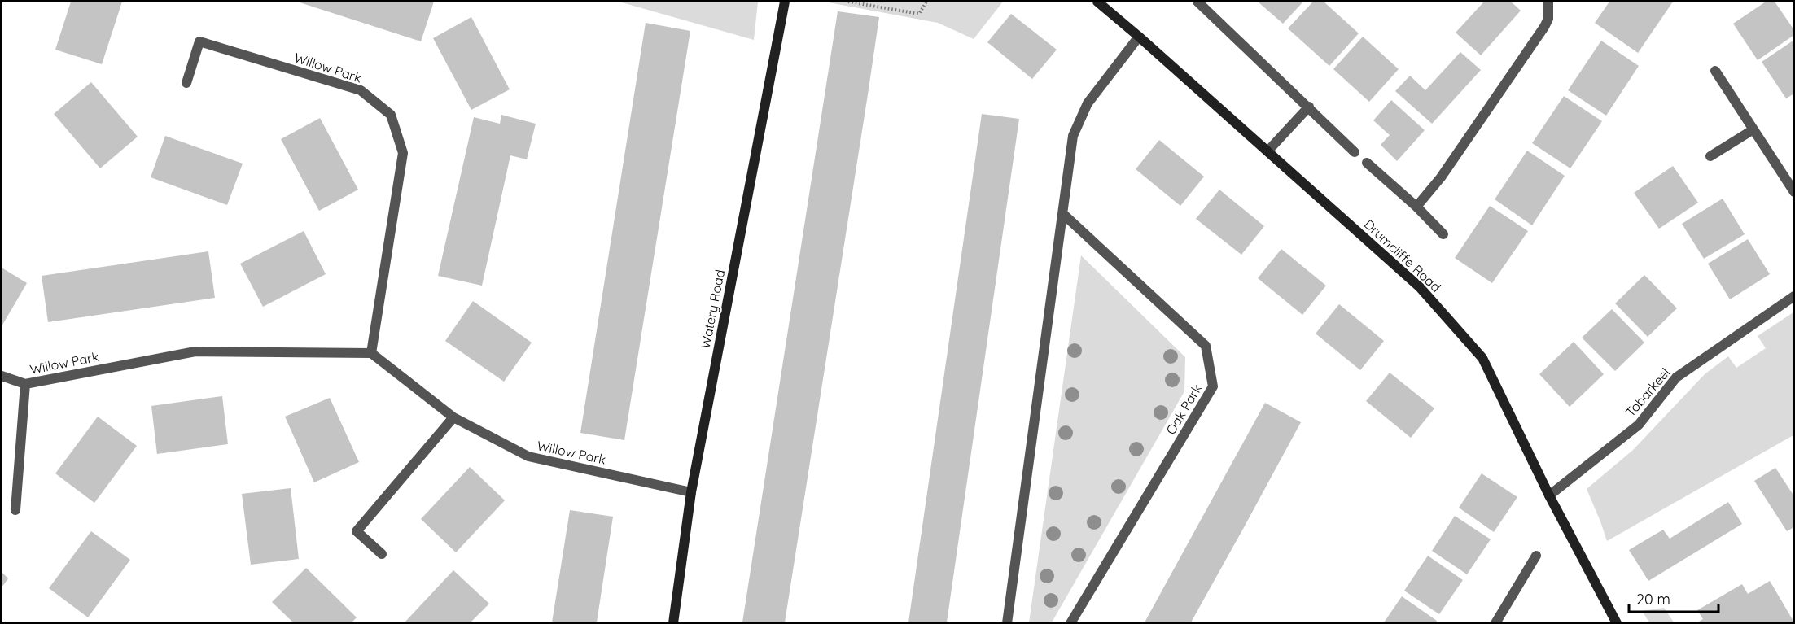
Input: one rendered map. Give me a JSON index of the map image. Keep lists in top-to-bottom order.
{
  "streets": {
    "street": [
      "Willow Park",
      "Drumcliffe Road",
      "Watery Road",
      "Tobarkeel",
      "Oak Park"
    ]
  },
  "crossings": [
    ["Willow Park", "Watery Road"],
    ["Drumcliffe Road", "Tobarkeel"]
  ],
  "scale_bar": "20 m"
}
